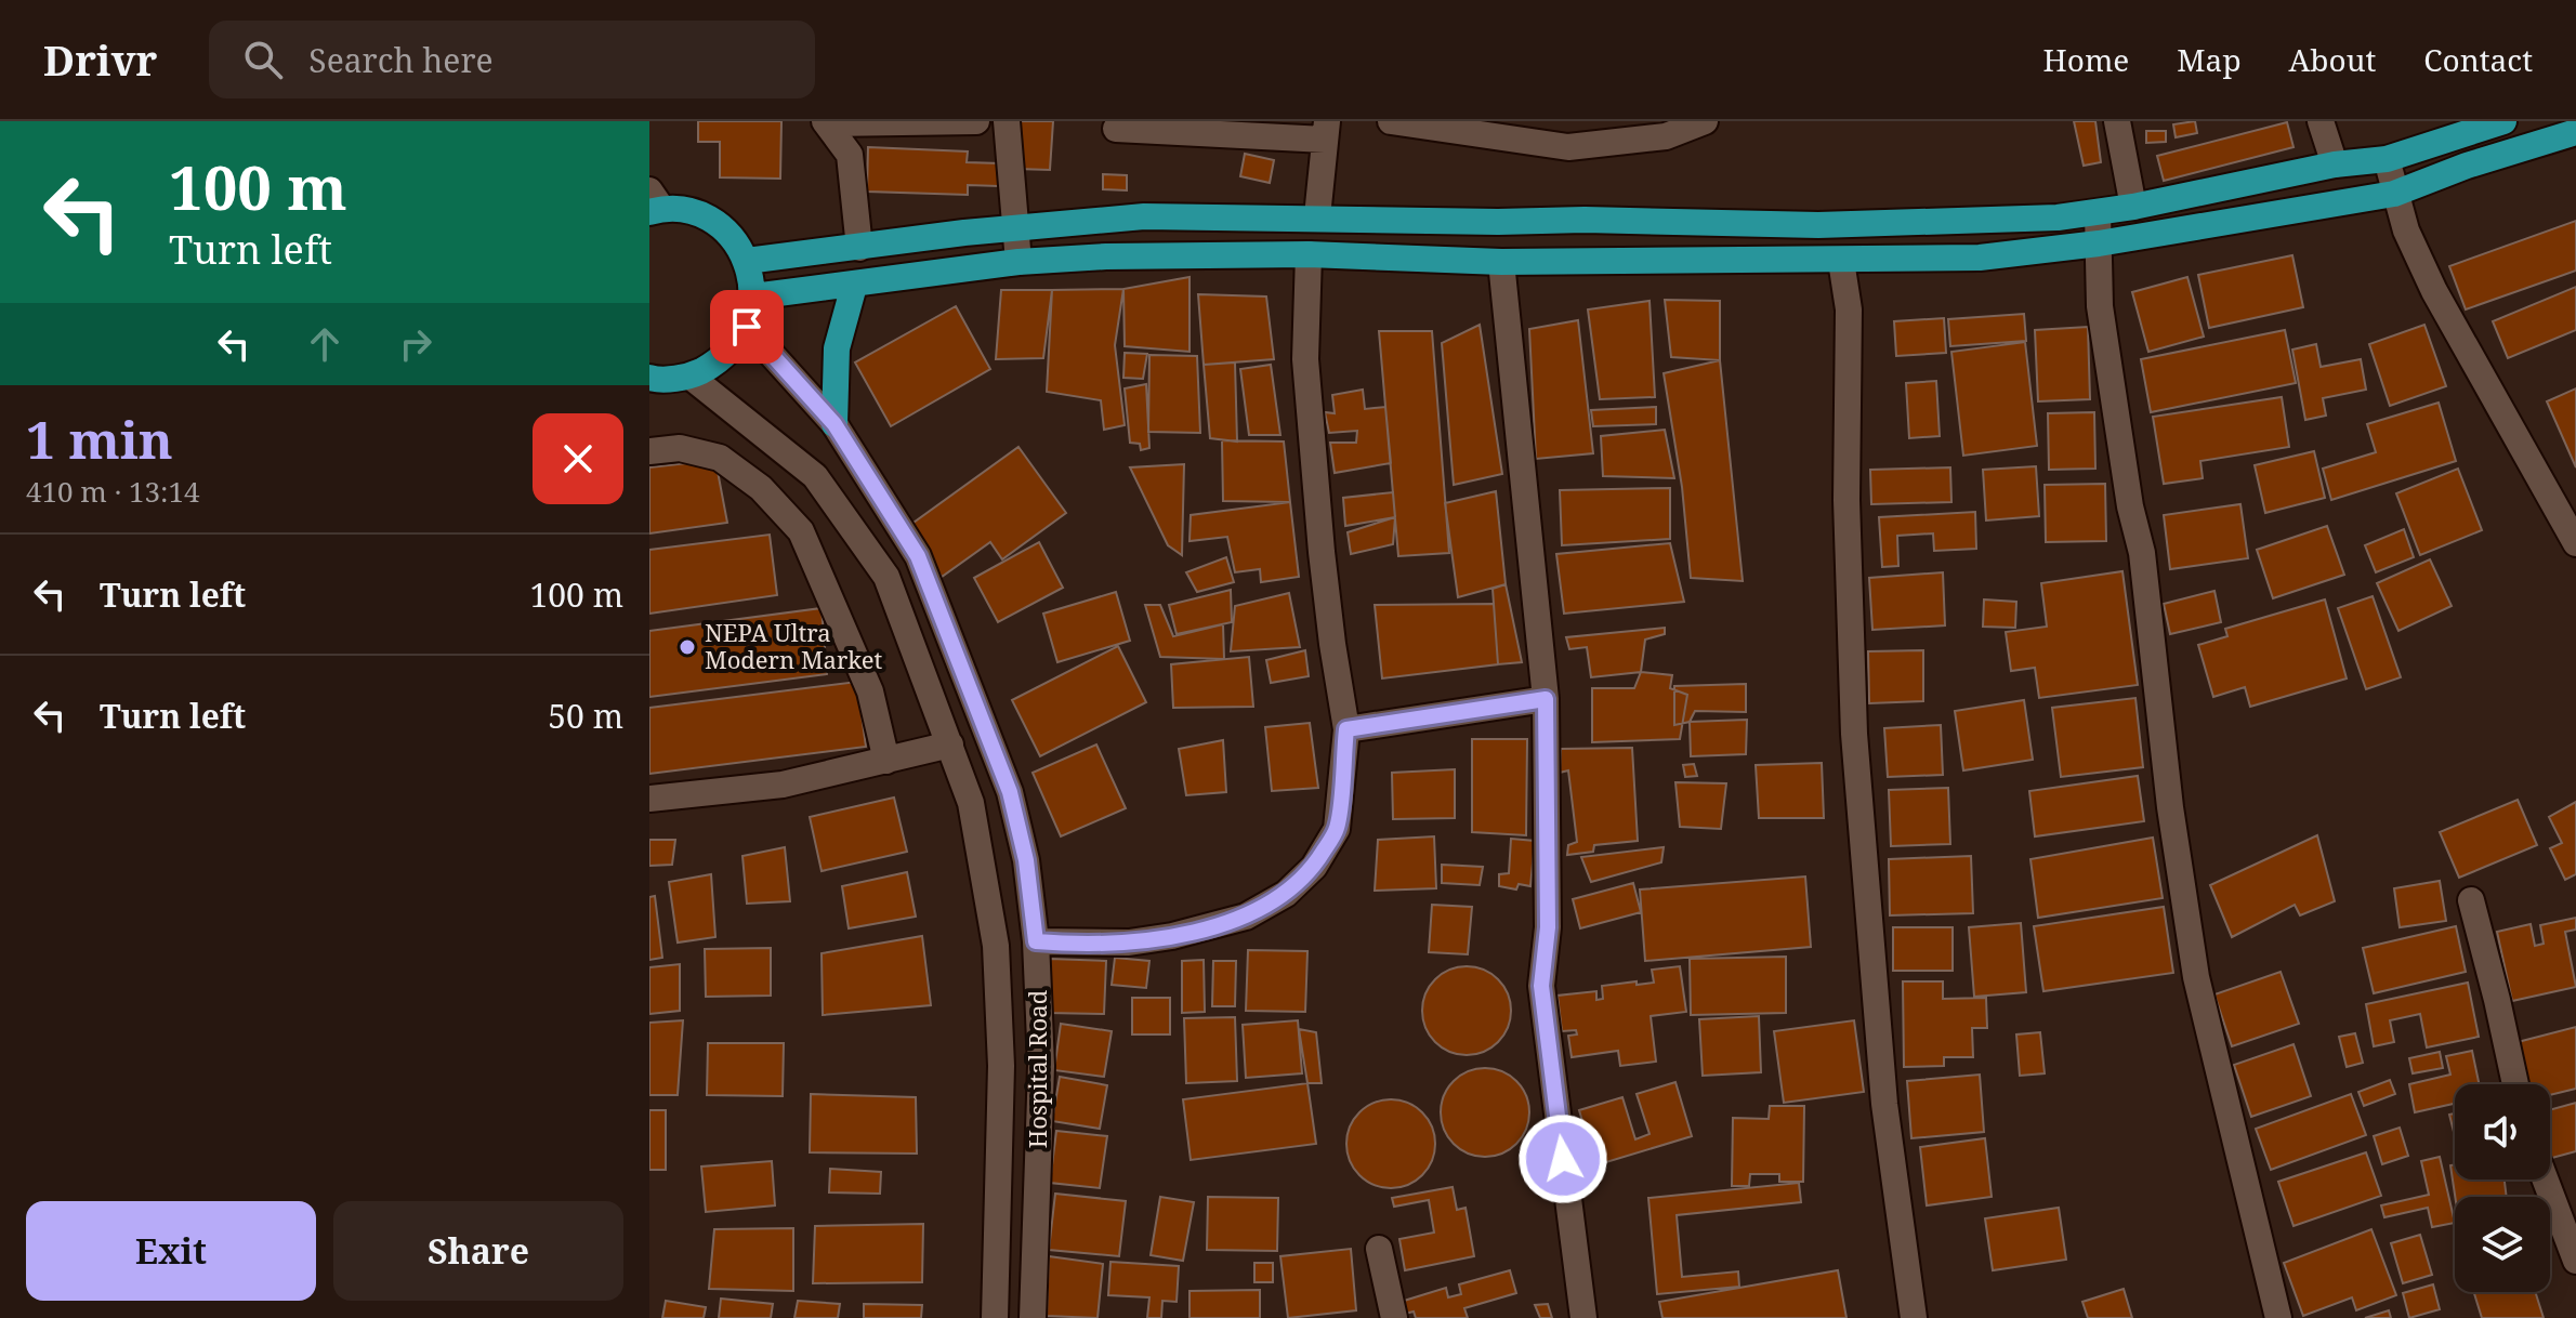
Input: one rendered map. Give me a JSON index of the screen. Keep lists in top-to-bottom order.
{
  "streets": {
    "street": ["Hospital Road"]
  },
  "places": ["NEPA Ultra Modern Market"],
  "page": {
    "header": "Drivr",
    "search": "Search here",
    "nav": [
      "Home",
      "Map",
      "About",
      "Contact"
    ],
    "turn": ["100 m", "Turn left"],
    "heading": ["1 min", "410 m · 13:14"],
    "list": [
      {
        "name": "Turn left",
        "value": "100 m"
      },
      {
        "name": "Turn left",
        "value": "50 m"
      }
    ],
    "buttons": ["Exit", "Share"]
  }
}
